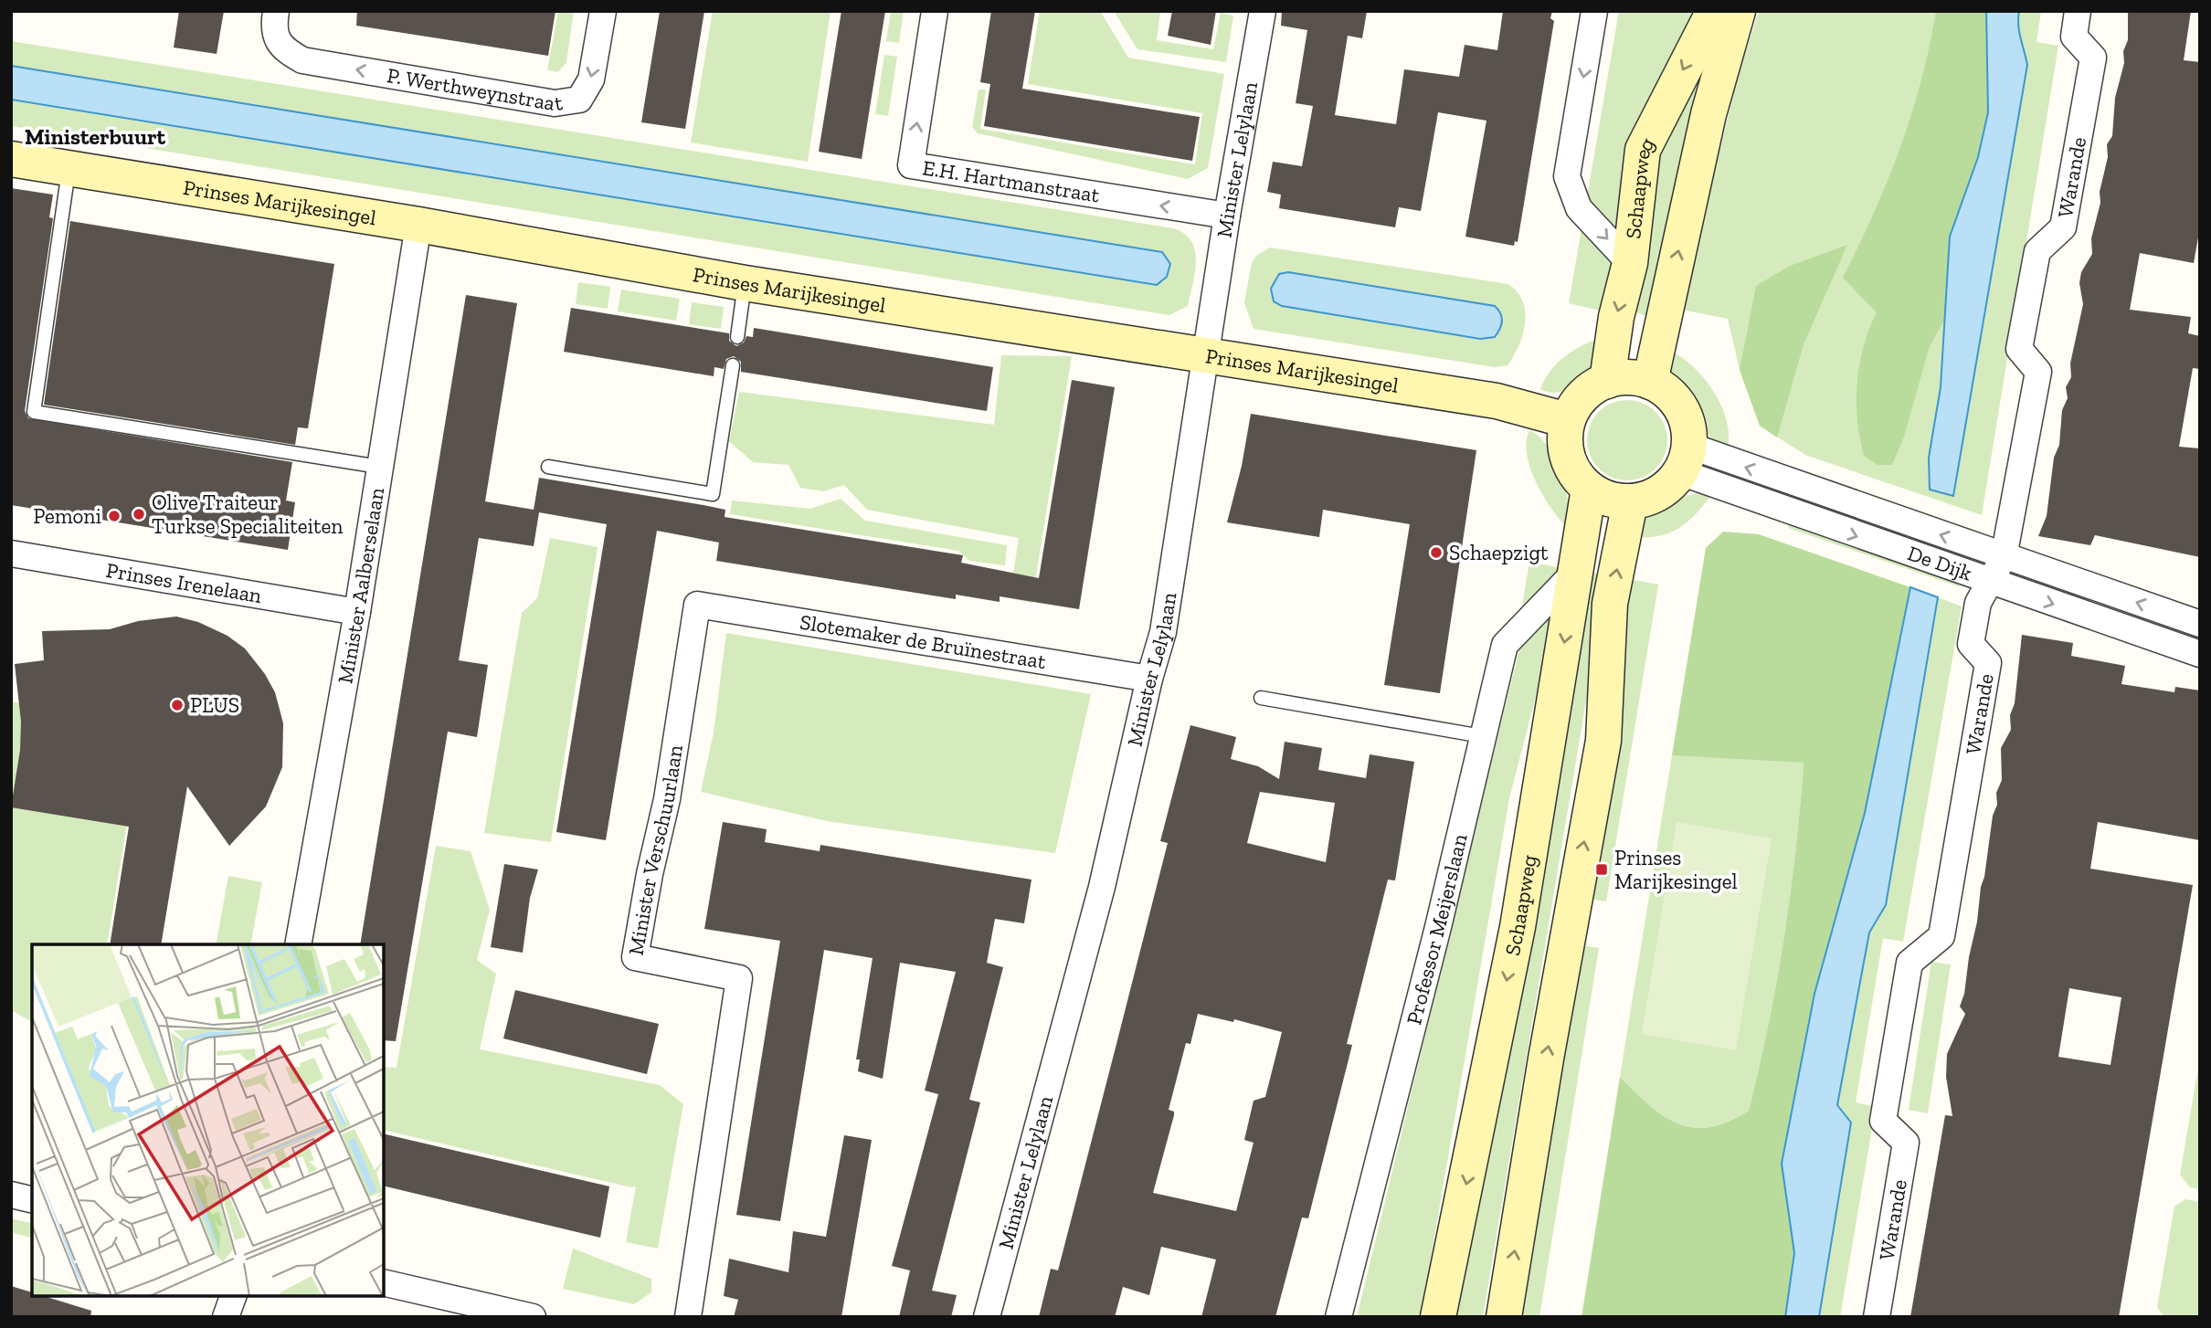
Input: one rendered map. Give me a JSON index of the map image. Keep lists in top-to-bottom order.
{
  "streets": {
    "street": [
      "P. Werthweynstraat",
      "Minister Lelylaan",
      "Warande",
      "E.H. Hartmanstraat",
      "Schaapweg",
      "Prinses Marijkesingel",
      "De Dijk",
      "Prinses Irenelaan",
      "Minister Aalberselaan",
      "Slotemaker de Bruïnestraat",
      "Minister Verschuurlaan",
      "Professor Meijerslaan"
    ]
  },
  "crossings": [
    ["Minister Lelylaan", "E.H. Hartmanstraat"],
    ["Minister Lelylaan", "Prinses Marijkesingel"],
    ["Minister Lelylaan", "Slotemaker de Bruïnestraat"],
    ["Warande", "De Dijk"],
    ["Schaapweg", "Prinses Marijkesingel"],
    ["Schaapweg", "De Dijk"],
    ["Schaapweg", "Professor Meijerslaan"],
    ["Prinses Marijkesingel", "De Dijk"],
    ["Prinses Marijkesingel", "Minister Aalberselaan"],
    ["Prinses Irenelaan", "Minister Aalberselaan"],
    ["Slotemaker de Bruïnestraat", "Minister Verschuurlaan"]
  ],
  "districts": ["Ministerbuurt"],
  "places": {
    "other": [
      "Olive Traiteur Turkse Specialiteiten",
      "Pemoni",
      "Schaepzigt",
      "PLUS"
    ],
    "transit": ["Prinses Marijkesingel"]
  }
}
